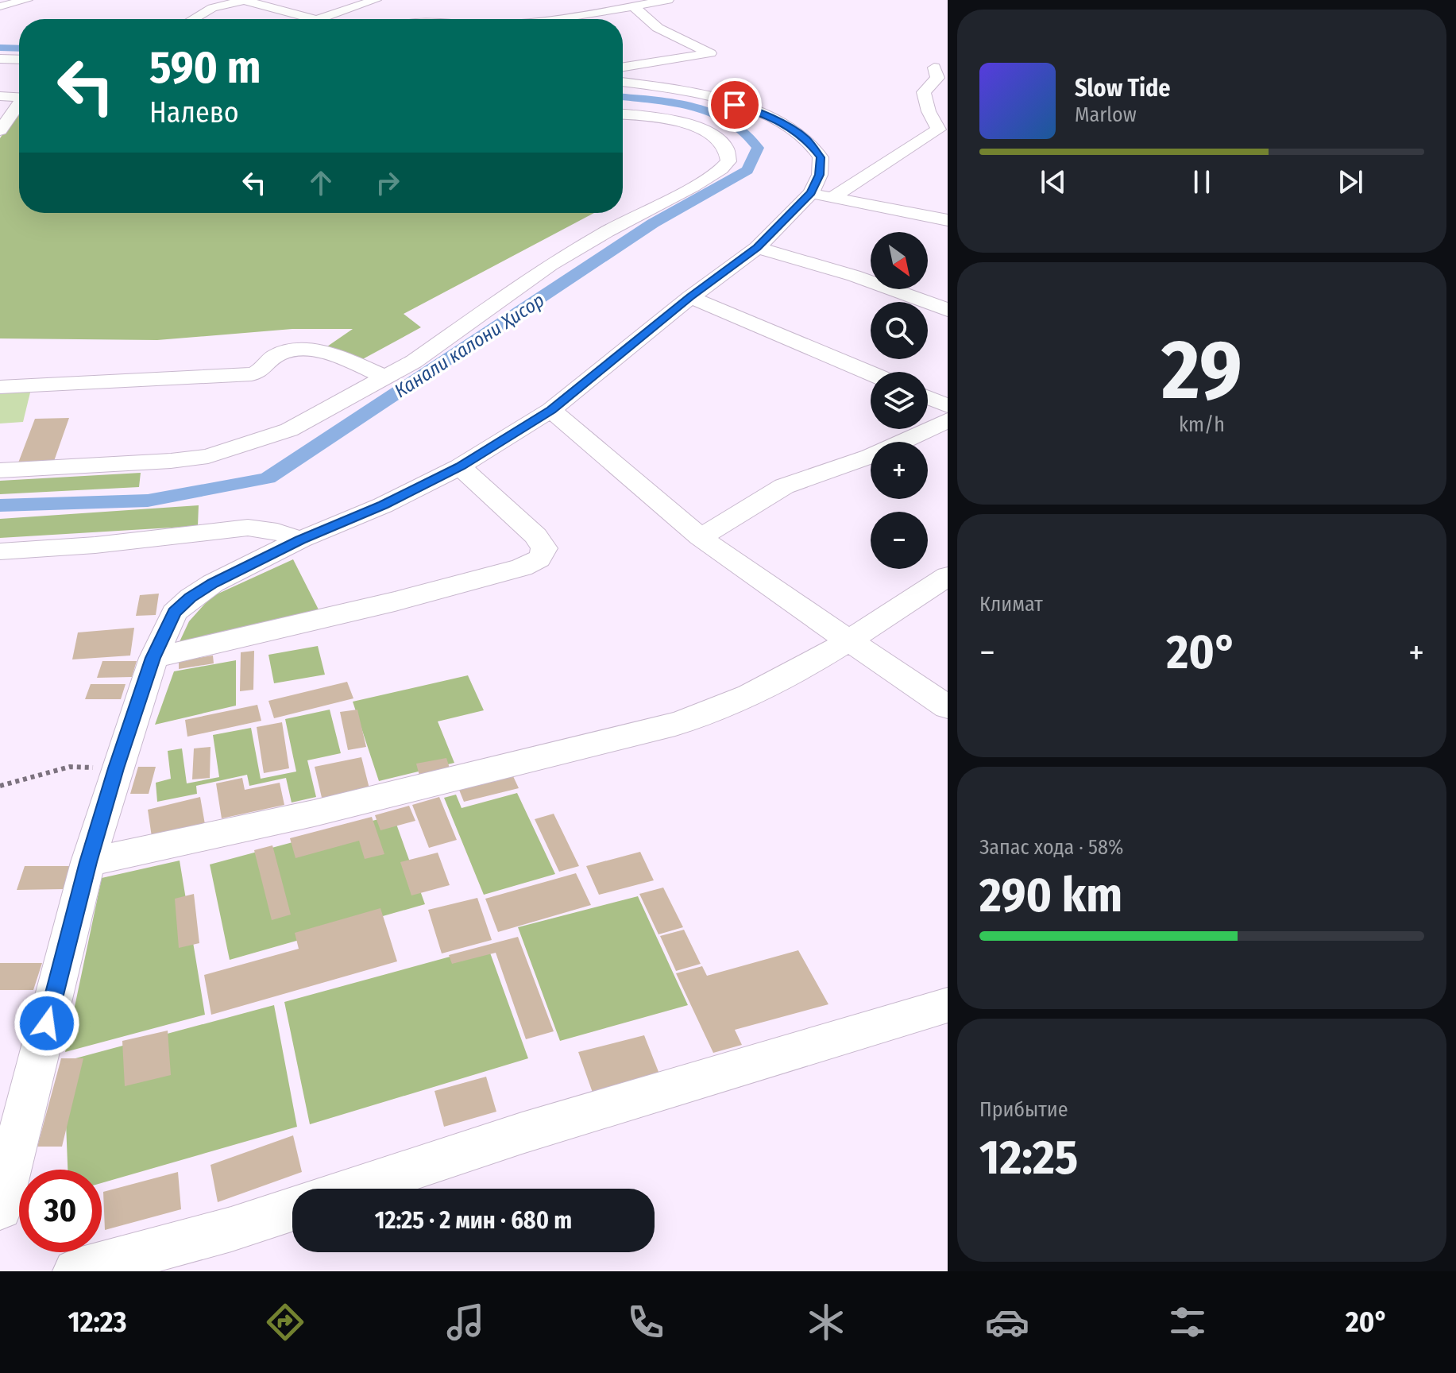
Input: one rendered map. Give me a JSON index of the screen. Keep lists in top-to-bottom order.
{
  "water": ["Канали калони Ҳисор"],
  "north": "bottom right",
  "page": {
    "turn": ["590 m", "Налево"],
    "song": ["Slow Tide", "Marlow"],
    "map_buttons": ["+", "−"],
    "tile": [
      ["29", "km/h"],
      "Климат",
      ["Запас хода · 58%", "290 km"],
      ["Прибытие", "12:25"]
    ],
    "heat": ["−", "20°", "+"],
    "limit": "30",
    "trip": "12:25 · 2 мин · 680 m",
    "tabs": ["12:23", "20°"]
  }
}
